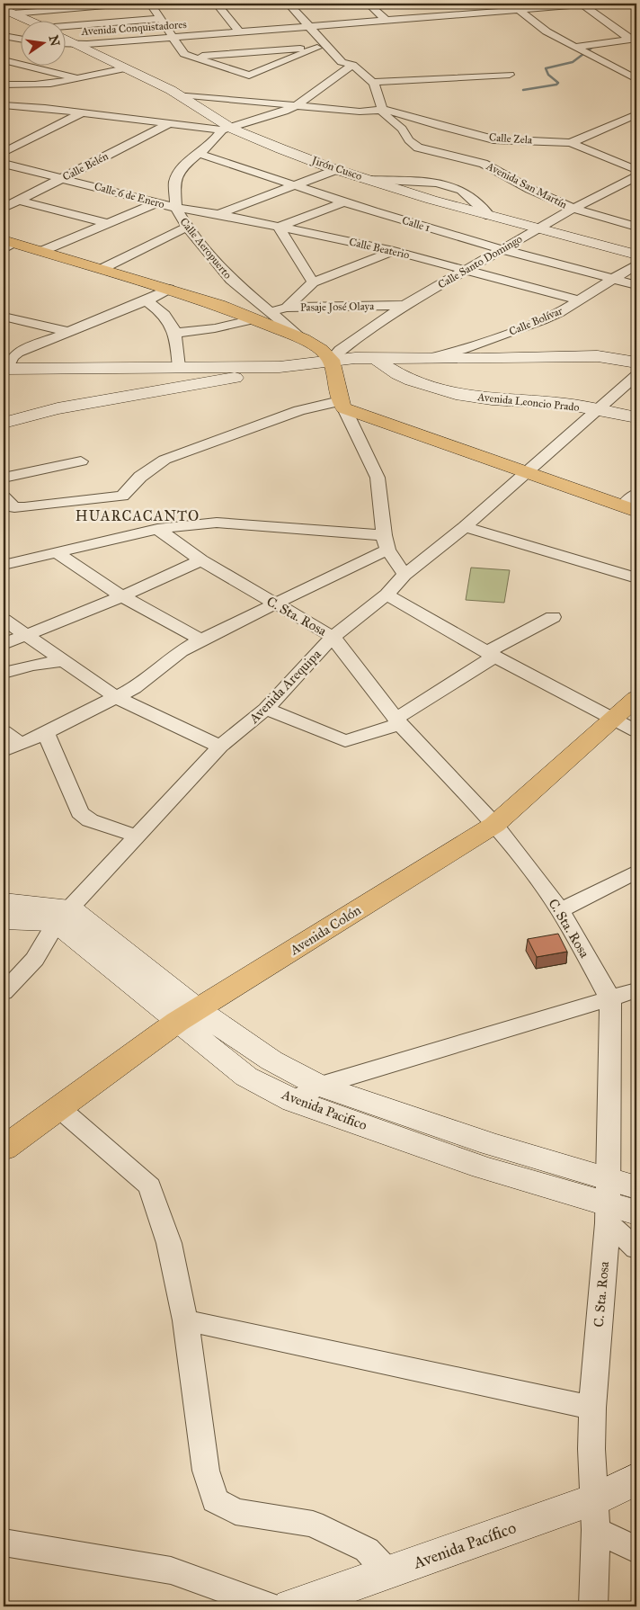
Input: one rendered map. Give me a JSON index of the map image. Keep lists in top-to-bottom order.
{
  "streets": {
    "main road": ["Avenida Colón"],
    "street": [
      "Avenida Conquistadores",
      "Calle Zela",
      "Calle Belén",
      "Jirón Cusco",
      "Avenida San Martín",
      "Calle 6 de Enero",
      "Calle 1",
      "Calle Aeropuerto",
      "Calle Beaterio",
      "Calle Santo Domingo",
      "Pasaje José Olaya",
      "Calle Bolívar",
      "Avenida Leoncio Prado",
      "C. Sta. Rosa",
      "Avenida Arequipa",
      "Avenida Pacifico",
      "Avenida Pacífico"
    ]
  },
  "crossings": [
    ["Avenida Conquistadores", "Jirón Cusco"],
    ["Avenida Conquistadores", "Avenida San Martín"],
    ["Calle Zela", "Jirón Cusco"],
    ["Calle Zela", "Avenida San Martín"],
    ["Calle Belén", "Calle 6 de Enero"],
    ["Jirón Cusco", "Calle Aeropuerto"],
    ["Jirón Cusco", "Calle Santo Domingo"],
    ["Avenida San Martín", "Calle Santo Domingo"],
    ["Calle 6 de Enero", "Calle Aeropuerto"],
    ["Calle 6 de Enero", "Calle Beaterio"],
    ["Calle 1", "Calle Aeropuerto"],
    ["Calle 1", "Calle Santo Domingo"],
    ["Calle 1", "Calle Bolívar"],
    ["Calle Aeropuerto", "Calle Beaterio"],
    ["Calle Aeropuerto", "Pasaje José Olaya"],
    ["Calle Beaterio", "Calle Santo Domingo"],
    ["Calle Beaterio", "Calle Bolívar"],
    ["Calle Santo Domingo", "Pasaje José Olaya"],
    ["Avenida Leoncio Prado", "Avenida Arequipa"],
    ["C. Sta. Rosa", "Avenida Arequipa"],
    ["C. Sta. Rosa", "Avenida Colón"],
    ["C. Sta. Rosa", "Avenida Pacifico"],
    ["C. Sta. Rosa", "Avenida Pacífico"],
    ["Avenida Arequipa", "Avenida Pacifico"],
    ["Avenida Colón", "Avenida Pacifico"]
  ],
  "districts": ["HUARCACANTO"],
  "north": "right"
}
